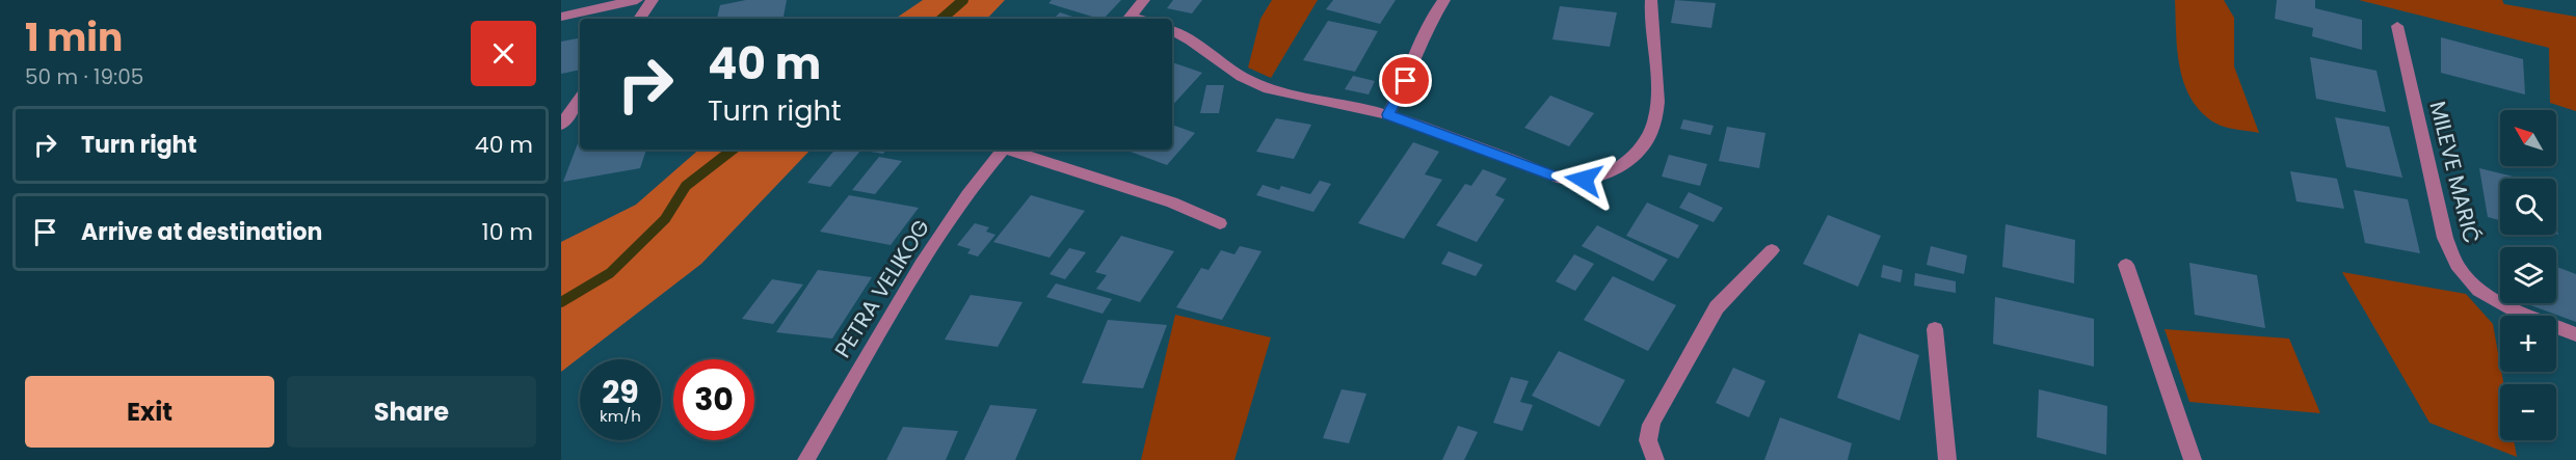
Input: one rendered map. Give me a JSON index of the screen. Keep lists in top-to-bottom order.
{
  "streets": {
    "street": ["MILEVE MARIĆ", "PETRA VELIKOG"]
  },
  "north": "top left",
  "page": {
    "heading": ["1 min", "50 m · 19:05"],
    "turn": ["40 m", "Turn right"],
    "list": [
      {
        "name": "Turn right",
        "value": "40 m"
      },
      {
        "name": "Arrive at destination",
        "value": "10 m"
      }
    ],
    "map_buttons": ["+", "−"],
    "speed": "29 km/h",
    "limit": "30",
    "buttons": ["Exit", "Share"]
  }
}
